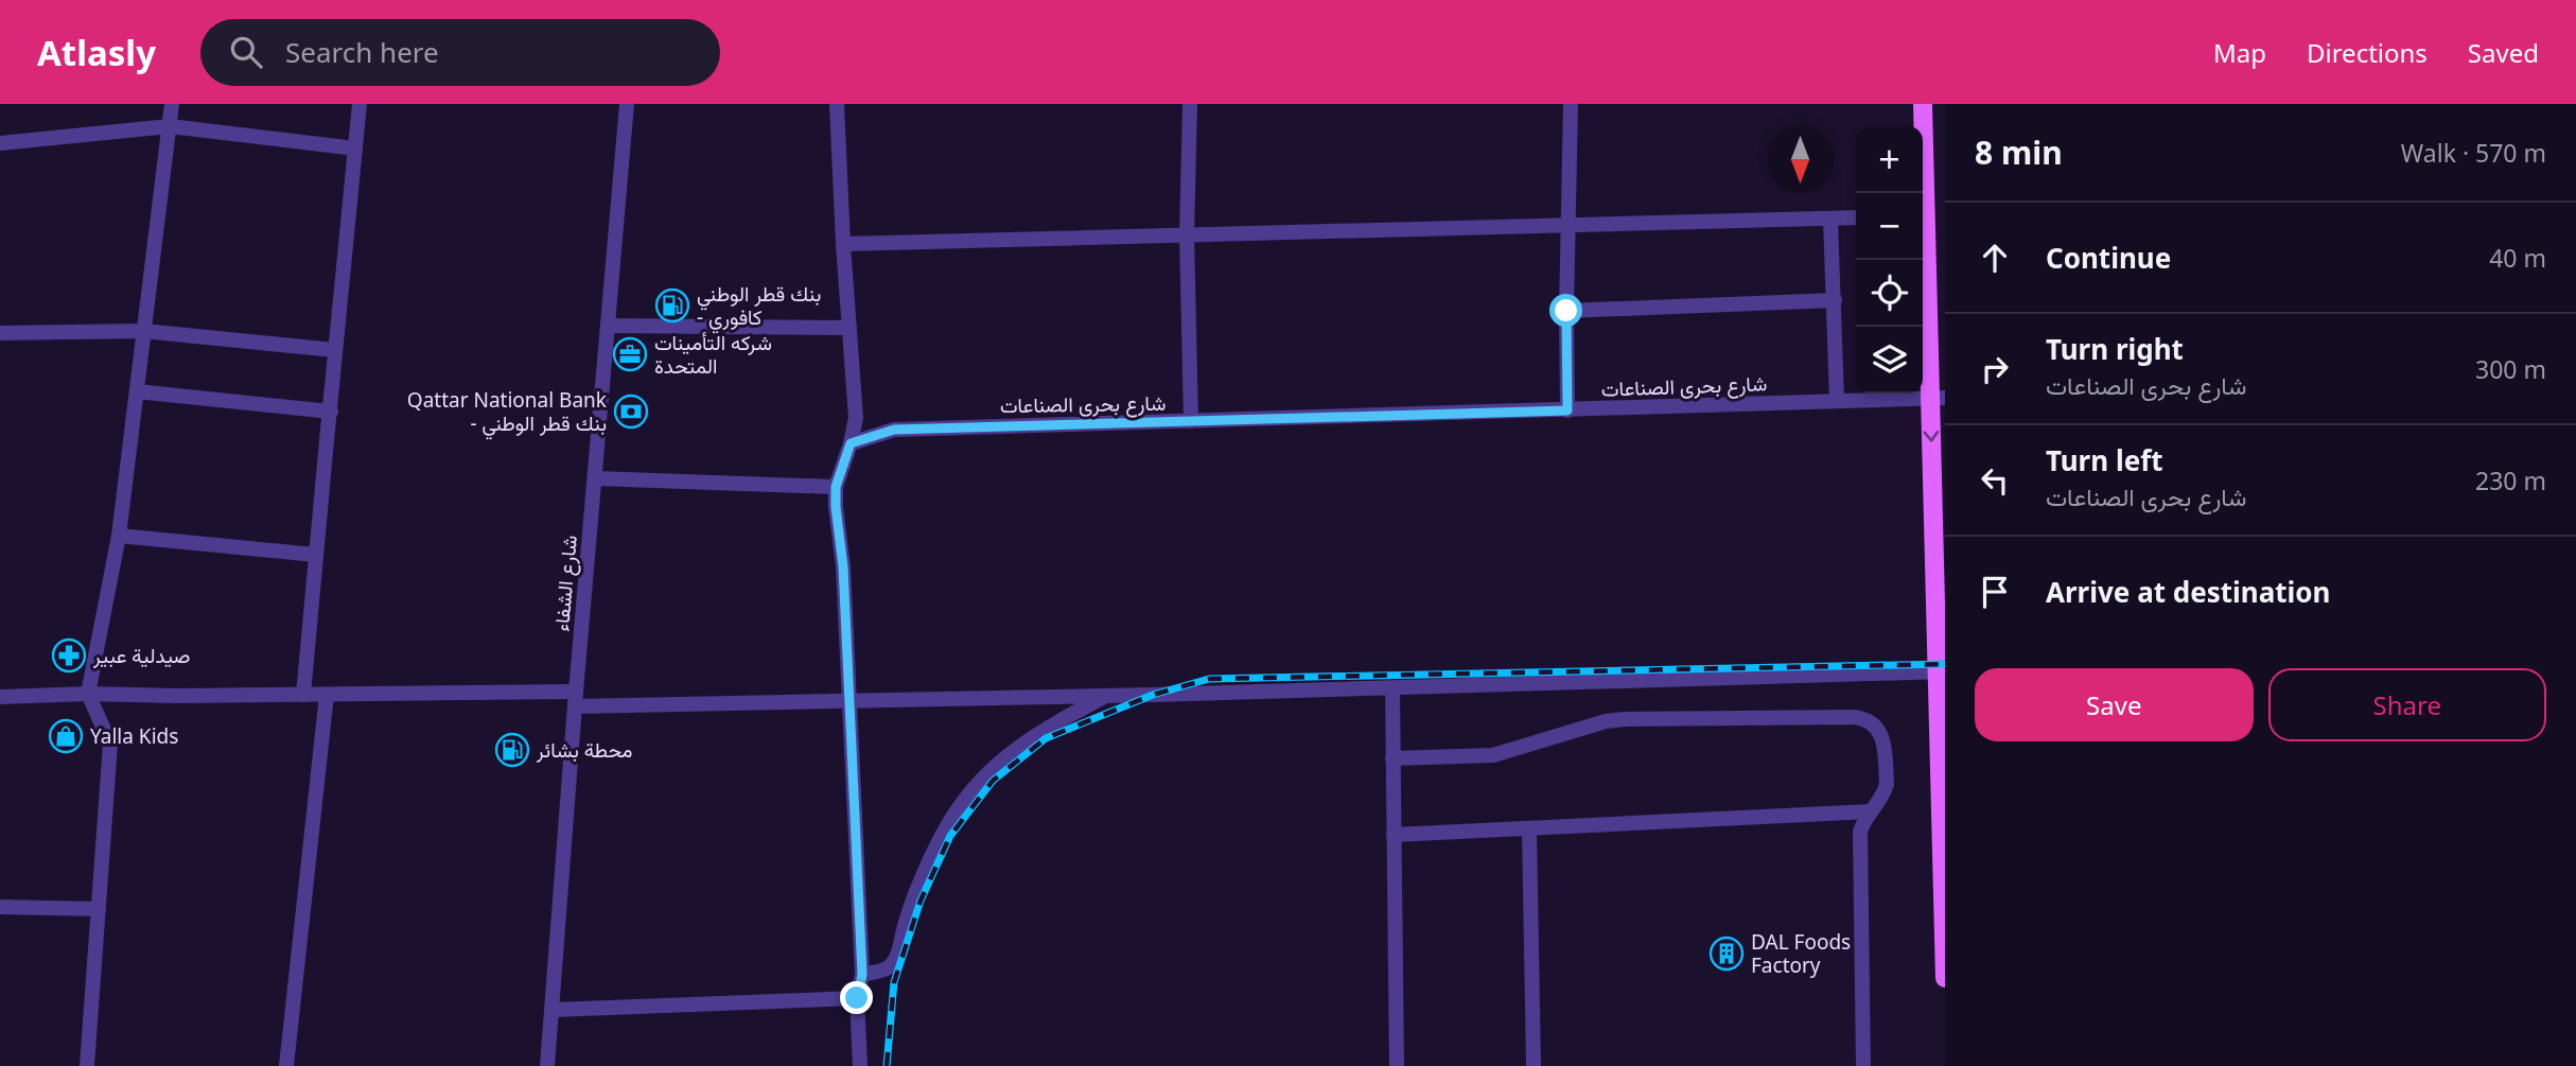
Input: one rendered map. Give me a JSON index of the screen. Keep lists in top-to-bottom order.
{
  "streets": {
    "street": ["شارع بحرى الصناعات", "شارع الشفاء"]
  },
  "places": {
    "fuel station": ["بنك قطر الوطني - كافوري", "محطة بشائر"],
    "office": ["شركه التأمينات المتحدة"],
    "bank": ["Qattar National Bank - بنك قطر الوطني"],
    "pharmacy": ["صيدلية عبير"],
    "shop": ["Yalla Kids"],
    "building": ["DAL Foods Factory"]
  },
  "north": "bottom",
  "page": {
    "header": "Atlasly",
    "search": "Search here",
    "nav": ["Map", "Directions", "Saved"],
    "heading": ["8 min", "Walk · 570 m"],
    "map_buttons": ["+", "−"],
    "list": [
      ["Continue", "40 m"],
      ["Turn right", "شارع بحرى الصناعات", "300 m"],
      ["Turn left", "شارع بحرى الصناعات", "230 m"],
      "Arrive at destination"
    ],
    "buttons": ["Save", "Share"]
  }
}
